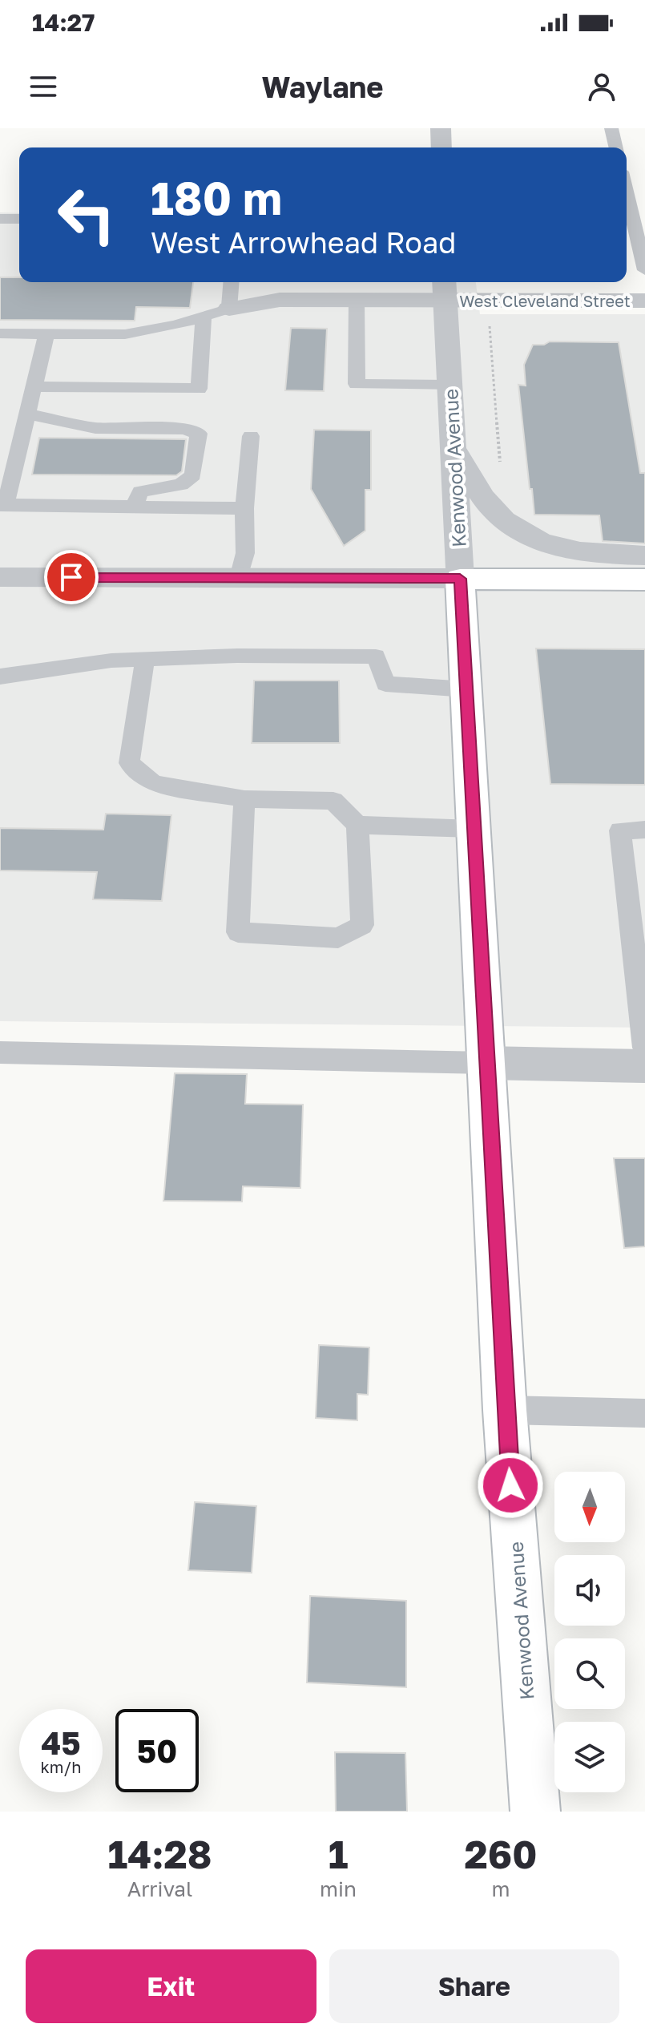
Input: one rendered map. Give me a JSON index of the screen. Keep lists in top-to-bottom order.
{
  "streets": {
    "main road": ["Kenwood Avenue"],
    "street": ["West Cleveland Street"]
  },
  "crossings": [
    ["West Cleveland Street", "Kenwood Avenue"]
  ],
  "north": "bottom",
  "page": {
    "status": "14:27",
    "header": "Waylane",
    "turn": ["180 m", "West Arrowhead Road"],
    "speed": "45 km/h",
    "limit": "50",
    "eta": [
      "14:28",
      "Arrival",
      "1",
      "min",
      "260",
      "m"
    ],
    "buttons": ["Exit", "Share"]
  }
}
